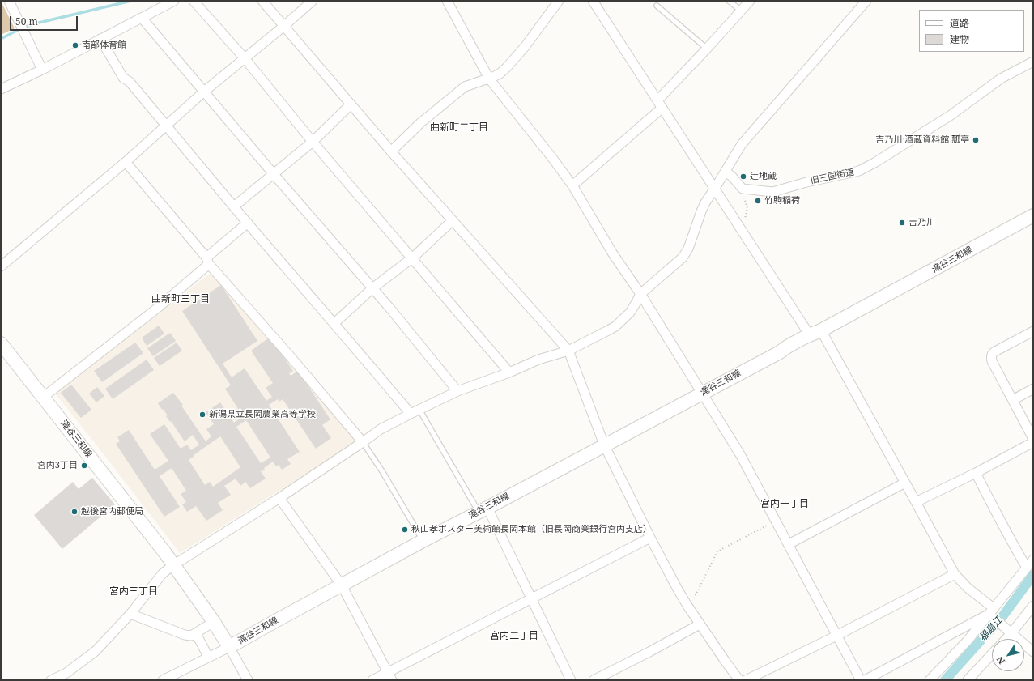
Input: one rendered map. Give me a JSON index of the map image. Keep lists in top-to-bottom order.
{
  "streets": {
    "main road": ["滝谷三和線"],
    "street": ["旧三国街道"]
  },
  "districts": [
    "曲新町二丁目",
    "曲新町三丁目",
    "宮内一丁目",
    "宮内三丁目",
    "宮内二丁目"
  ],
  "water": ["福島江"],
  "places": [
    "南部体育館",
    "吉乃川 酒蔵資料館 瓢亭",
    "辻地蔵",
    "竹駒稲荷",
    "吉乃川",
    "新潟県立長岡農業高等学校",
    "宮内3丁目",
    "越後宮内郵便局",
    "秋山孝ポスター美術館長岡本館（旧長岡商業銀行宮内支店）"
  ],
  "legend": ["道路", "建物"],
  "scale_bar": "50 m",
  "north": "bottom left"
}
